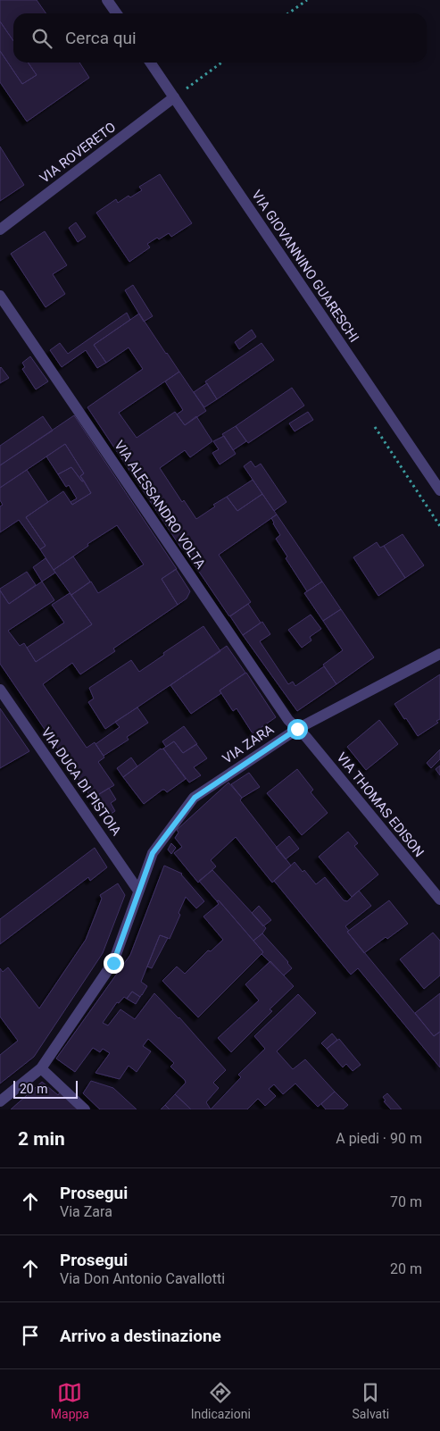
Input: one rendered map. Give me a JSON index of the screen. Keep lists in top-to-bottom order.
{
  "streets": {
    "street": [
      "VIA ROVERETO",
      "VIA GIOVANNINO GUARESCHI",
      "VIA ALESSANDRO VOLTA",
      "VIA ZARA",
      "VIA DUCA DI PISTOIA",
      "VIA THOMAS EDISON"
    ]
  },
  "crossings": [
    ["VIA ROVERETO", "VIA GIOVANNINO GUARESCHI"],
    ["VIA ALESSANDRO VOLTA", "VIA ZARA"],
    ["VIA ALESSANDRO VOLTA", "VIA THOMAS EDISON"],
    ["VIA ZARA", "VIA DUCA DI PISTOIA"],
    ["VIA ZARA", "VIA THOMAS EDISON"]
  ],
  "scale_bar": "20 m",
  "page": {
    "search": "Cerca qui",
    "scale": "20 m",
    "heading": ["2 min", "A piedi · 90 m"],
    "list": [
      ["Prosegui", "Via Zara", "70 m"],
      ["Prosegui", "Via Don Antonio Cavallotti", "20 m"],
      "Arrivo a destinazione"
    ],
    "nav": ["Mappa", "Indicazioni", "Salvati"]
  }
}
